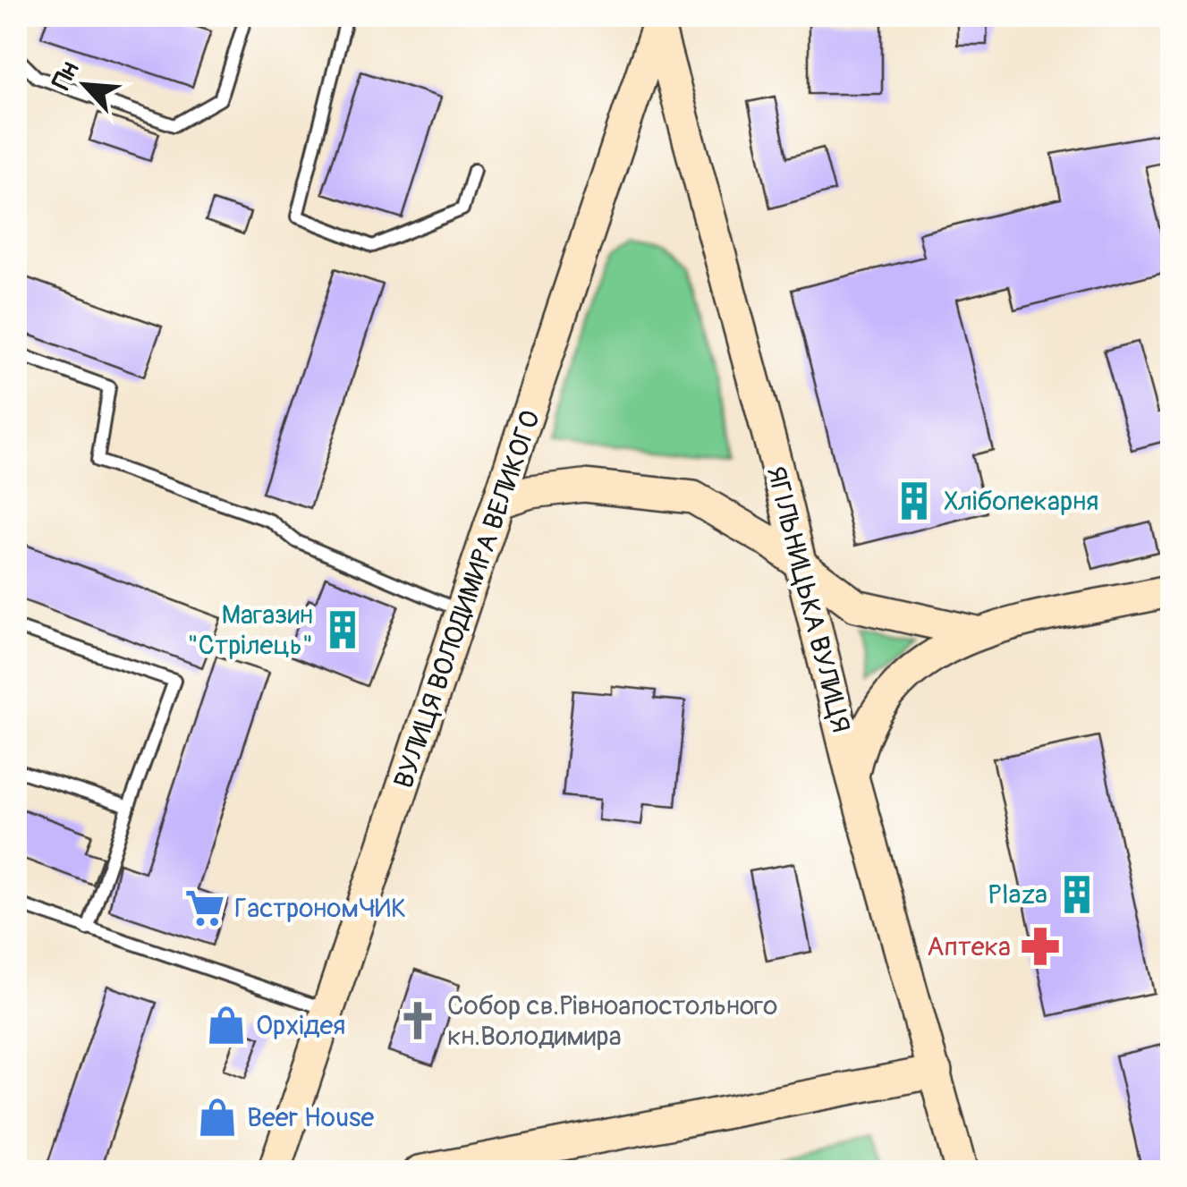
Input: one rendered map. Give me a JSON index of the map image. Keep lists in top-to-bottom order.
{
  "streets": {
    "main road": ["ВУЛИЦЯ ВОЛОДИМИРА ВЕЛИКОГО", "ЯГІЛЬНИЦЬКА ВУЛИЦЯ"]
  },
  "crossings": [
    ["ВУЛИЦЯ ВОЛОДИМИРА ВЕЛИКОГО", "ЯГІЛЬНИЦЬКА ВУЛИЦЯ"]
  ],
  "places": {
    "building": ["Хлібопекарня", "Магазин \"Стрілець\"", "Plaza"],
    "supermarket": ["ГастрономЧИК"],
    "pharmacy": ["Аптека"],
    "church": ["Собор св.Рівноапостольного кн.Володимира"],
    "shop": ["Орхідея", "Beer House"]
  },
  "north": "top left"
}
